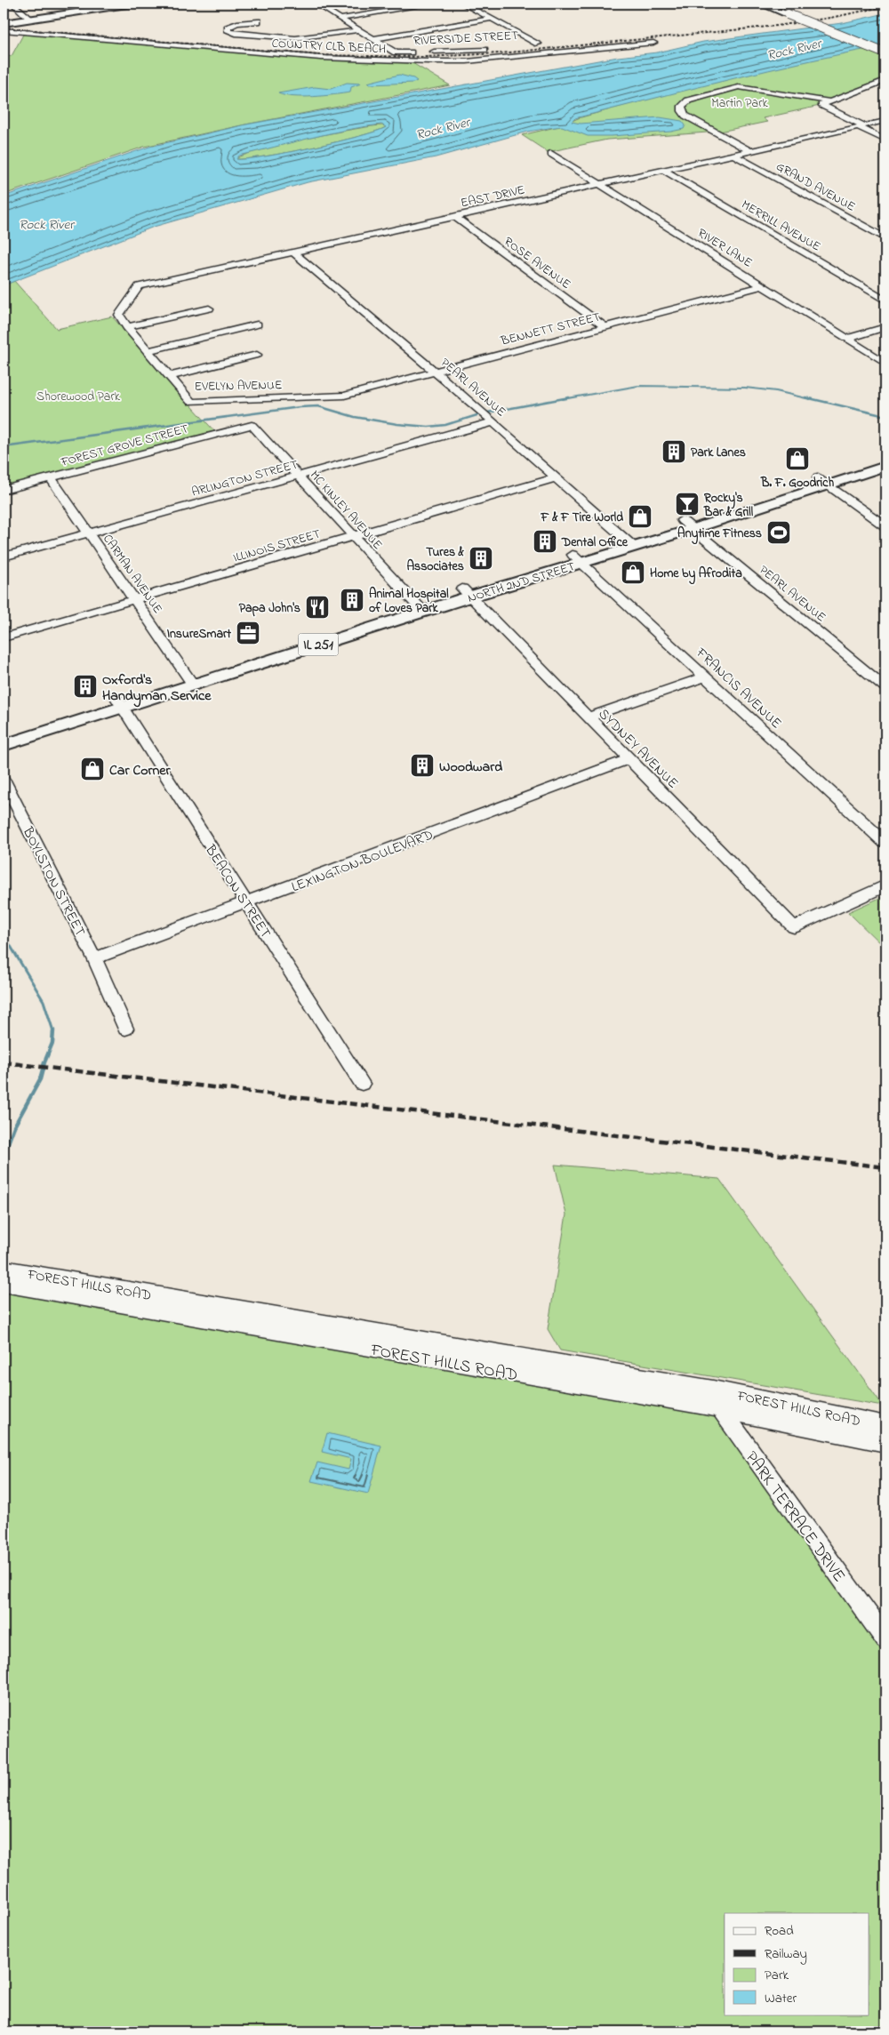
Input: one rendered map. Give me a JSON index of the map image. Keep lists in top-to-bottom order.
{
  "streets": {
    "main road": ["NORTH 2ND STREET", "IL 251"],
    "street": [
      "RIVERSIDE STREET",
      "COUNTRY CLB BEACH",
      "GRAND AVENUE",
      "EAST DRIVE",
      "MERRILL AVENUE",
      "RIVER LANE",
      "ROSE AVENUE",
      "BENNETT STREET",
      "EVELYN AVENUE",
      "PEARL AVENUE",
      "FOREST GROVE STREET",
      "ARLINGTON STREET",
      "MC KINLEY AVENUE",
      "ILLINOIS STREET",
      "CARMAN AVENUE",
      "FRANCIS AVENUE",
      "SYDNEY AVENUE",
      "LEXINGTON BOULEVARD",
      "BOYLSTON STREET",
      "BEACON STREET",
      "FOREST HILLS ROAD",
      "PARK TERRACE DRIVE"
    ]
  },
  "crossings": [
    ["GRAND AVENUE", "EAST DRIVE"],
    ["EAST DRIVE", "MERRILL AVENUE"],
    ["EAST DRIVE", "RIVER LANE"],
    ["EAST DRIVE", "ROSE AVENUE"],
    ["EAST DRIVE", "EVELYN AVENUE"],
    ["EAST DRIVE", "PEARL AVENUE"],
    ["RIVER LANE", "BENNETT STREET"],
    ["ROSE AVENUE", "BENNETT STREET"],
    ["BENNETT STREET", "EVELYN AVENUE"],
    ["BENNETT STREET", "PEARL AVENUE"],
    ["PEARL AVENUE", "ARLINGTON STREET"],
    ["PEARL AVENUE", "ILLINOIS STREET"],
    ["PEARL AVENUE", "NORTH 2ND STREET"],
    ["FOREST GROVE STREET", "MC KINLEY AVENUE"],
    ["FOREST GROVE STREET", "CARMAN AVENUE"],
    ["ARLINGTON STREET", "MC KINLEY AVENUE"],
    ["ARLINGTON STREET", "CARMAN AVENUE"],
    ["MC KINLEY AVENUE", "ILLINOIS STREET"],
    ["MC KINLEY AVENUE", "NORTH 2ND STREET"],
    ["ILLINOIS STREET", "CARMAN AVENUE"],
    ["CARMAN AVENUE", "NORTH 2ND STREET"],
    ["NORTH 2ND STREET", "FRANCIS AVENUE"],
    ["NORTH 2ND STREET", "SYDNEY AVENUE"],
    ["NORTH 2ND STREET", "BEACON STREET"],
    ["SYDNEY AVENUE", "LEXINGTON BOULEVARD"],
    ["LEXINGTON BOULEVARD", "BOYLSTON STREET"],
    ["LEXINGTON BOULEVARD", "BEACON STREET"],
    ["FOREST HILLS ROAD", "PARK TERRACE DRIVE"]
  ],
  "water": ["Rock River"],
  "parks": ["Martin Park", "Shorewood Park"],
  "places": {
    "building": [
      "Park Lanes",
      "Dental Office",
      "Tures & Associates",
      "Animal Hospital of Loves Park",
      "Oxford's Handyman Service",
      "Woodward"
    ],
    "shop": [
      "B. F. Goodrich",
      "F & F Tire World",
      "Home by Afrodita",
      "Car Corner"
    ],
    "bar": ["Rocky's Bar & Grill"],
    "sports": ["Anytime Fitness"],
    "restaurant": ["Papa John's"],
    "office": ["InsureSmart"]
  },
  "legend": [
    "Road",
    "Railway",
    "Park",
    "Water"
  ]
}
